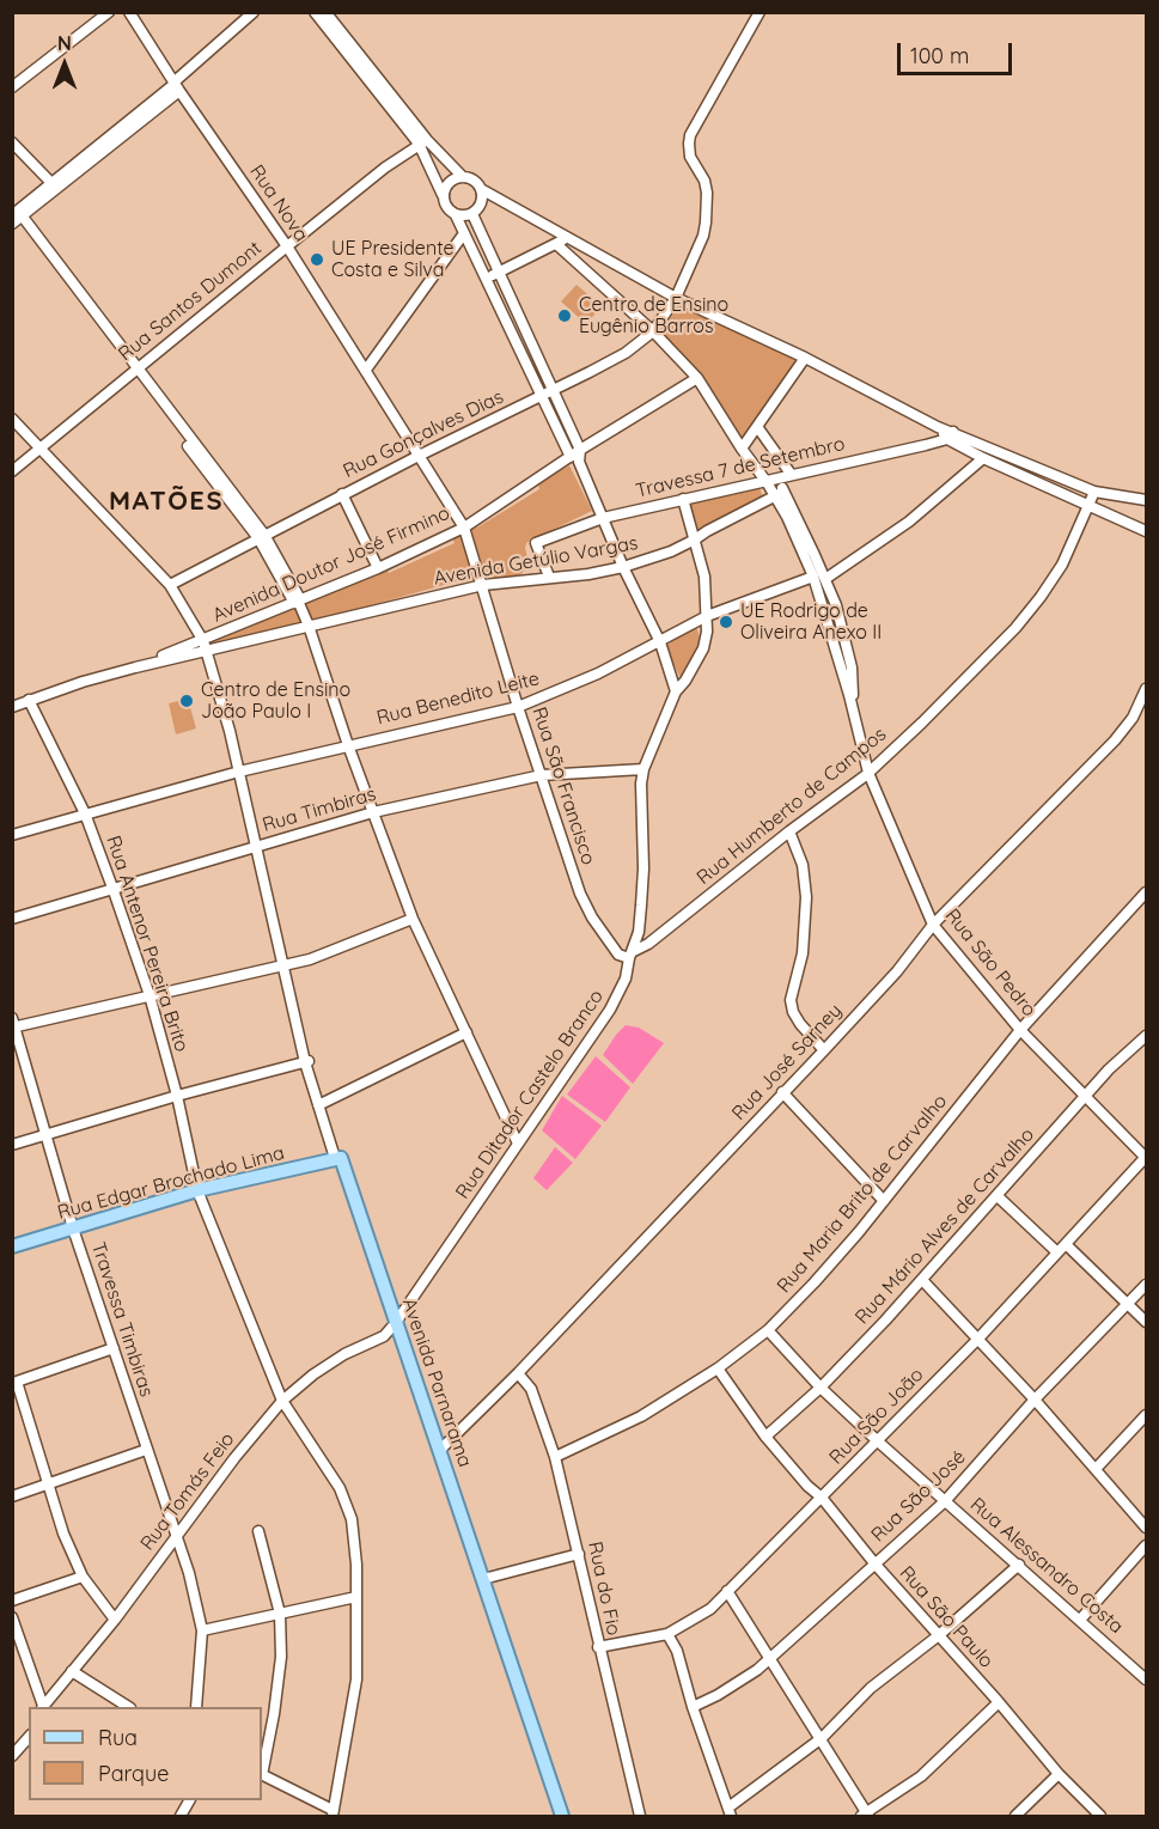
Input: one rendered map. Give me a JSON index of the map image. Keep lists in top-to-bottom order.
{
  "streets": {
    "main road": ["Rua Edgar Brochado Lima", "Avenida Parnarama"],
    "street": [
      "Rua Nova",
      "Rua Santos Dumont",
      "Rua Gonçalves Dias",
      "Travessa 7 de Setembro",
      "Avenida Getúlio Vargas",
      "Avenida Doutor José Firmino",
      "Rua Benedito Leite",
      "Rua São Francisco",
      "Rua Humberto de Campos",
      "Rua Timbiras",
      "Rua Antenor Pereira Brito",
      "Rua São Pedro",
      "Rua José Sarney",
      "Rua Ditador Castelo Branco",
      "Rua Maria Brito de Carvalho",
      "Rua Mário Alves de Carvalho",
      "Travessa Timbiras",
      "Rua São João",
      "Rua Tomás Feio",
      "Rua São José",
      "Rua Alessandro Costa",
      "Rua do Fio",
      "Rua São Paulo"
    ]
  },
  "crossings": [
    ["Rua Nova", "Rua Santos Dumont"],
    ["Rua Nova", "Rua Gonçalves Dias"],
    ["Rua Nova", "Avenida Doutor José Firmino"],
    ["Rua Nova", "Rua São Francisco"],
    ["Rua Santos Dumont", "Avenida Parnarama"],
    ["Rua Gonçalves Dias", "Rua São Pedro"],
    ["Rua Gonçalves Dias", "Avenida Parnarama"],
    ["Travessa 7 de Setembro", "Avenida Getúlio Vargas"],
    ["Travessa 7 de Setembro", "Rua São Pedro"],
    ["Travessa 7 de Setembro", "Rua Ditador Castelo Branco"],
    ["Avenida Getúlio Vargas", "Avenida Doutor José Firmino"],
    ["Avenida Getúlio Vargas", "Rua São Francisco"],
    ["Avenida Getúlio Vargas", "Rua São Pedro"],
    ["Avenida Getúlio Vargas", "Rua Ditador Castelo Branco"],
    ["Avenida Getúlio Vargas", "Avenida Parnarama"],
    ["Avenida Doutor José Firmino", "Rua São Francisco"],
    ["Avenida Doutor José Firmino", "Rua Antenor Pereira Brito"],
    ["Avenida Doutor José Firmino", "Avenida Parnarama"],
    ["Rua Benedito Leite", "Rua São Francisco"],
    ["Rua Benedito Leite", "Rua Antenor Pereira Brito"],
    ["Rua Benedito Leite", "Rua São Pedro"],
    ["Rua Benedito Leite", "Rua Ditador Castelo Branco"],
    ["Rua Benedito Leite", "Avenida Parnarama"],
    ["Rua São Francisco", "Rua Humberto de Campos"],
    ["Rua São Francisco", "Rua Timbiras"],
    ["Rua São Francisco", "Rua Ditador Castelo Branco"],
    ["Rua Humberto de Campos", "Rua São Pedro"],
    ["Rua Humberto de Campos", "Rua Ditador Castelo Branco"],
    ["Rua Timbiras", "Rua Antenor Pereira Brito"],
    ["Rua Timbiras", "Rua Ditador Castelo Branco"],
    ["Rua Timbiras", "Avenida Parnarama"],
    ["Rua Antenor Pereira Brito", "Rua Edgar Brochado Lima"],
    ["Rua Antenor Pereira Brito", "Rua Tomás Feio"],
    ["Rua São Pedro", "Rua José Sarney"],
    ["Rua São Pedro", "Rua Maria Brito de Carvalho"],
    ["Rua São Pedro", "Rua Mário Alves de Carvalho"],
    ["Rua São Pedro", "Rua São João"],
    ["Rua José Sarney", "Avenida Parnarama"],
    ["Rua José Sarney", "Rua do Fio"],
    ["Rua Ditador Castelo Branco", "Avenida Parnarama"],
    ["Rua Ditador Castelo Branco", "Rua Tomás Feio"],
    ["Rua Edgar Brochado Lima", "Travessa Timbiras"],
    ["Rua Edgar Brochado Lima", "Avenida Parnarama"],
    ["Rua Maria Brito de Carvalho", "Rua Alessandro Costa"],
    ["Rua Maria Brito de Carvalho", "Rua do Fio"],
    ["Rua Maria Brito de Carvalho", "Rua São Paulo"],
    ["Rua Mário Alves de Carvalho", "Rua Alessandro Costa"],
    ["Rua Mário Alves de Carvalho", "Rua São Paulo"],
    ["Travessa Timbiras", "Rua Tomás Feio"],
    ["Avenida Parnarama", "Rua Tomás Feio"],
    ["Rua São João", "Rua Alessandro Costa"],
    ["Rua São João", "Rua do Fio"],
    ["Rua São João", "Rua São Paulo"],
    ["Rua São José", "Rua Alessandro Costa"],
    ["Rua São José", "Rua São Paulo"]
  ],
  "districts": ["MATÕES"],
  "places": [
    "UE Presidente Costa e Silva",
    "Centro de Ensino Eugênio Barros",
    "UE Rodrigo de Oliveira Anexo II",
    "Centro de Ensino João Paulo I"
  ],
  "legend": ["Rua", "Parque"],
  "scale_bar": "100 m",
  "north": "top"
}
